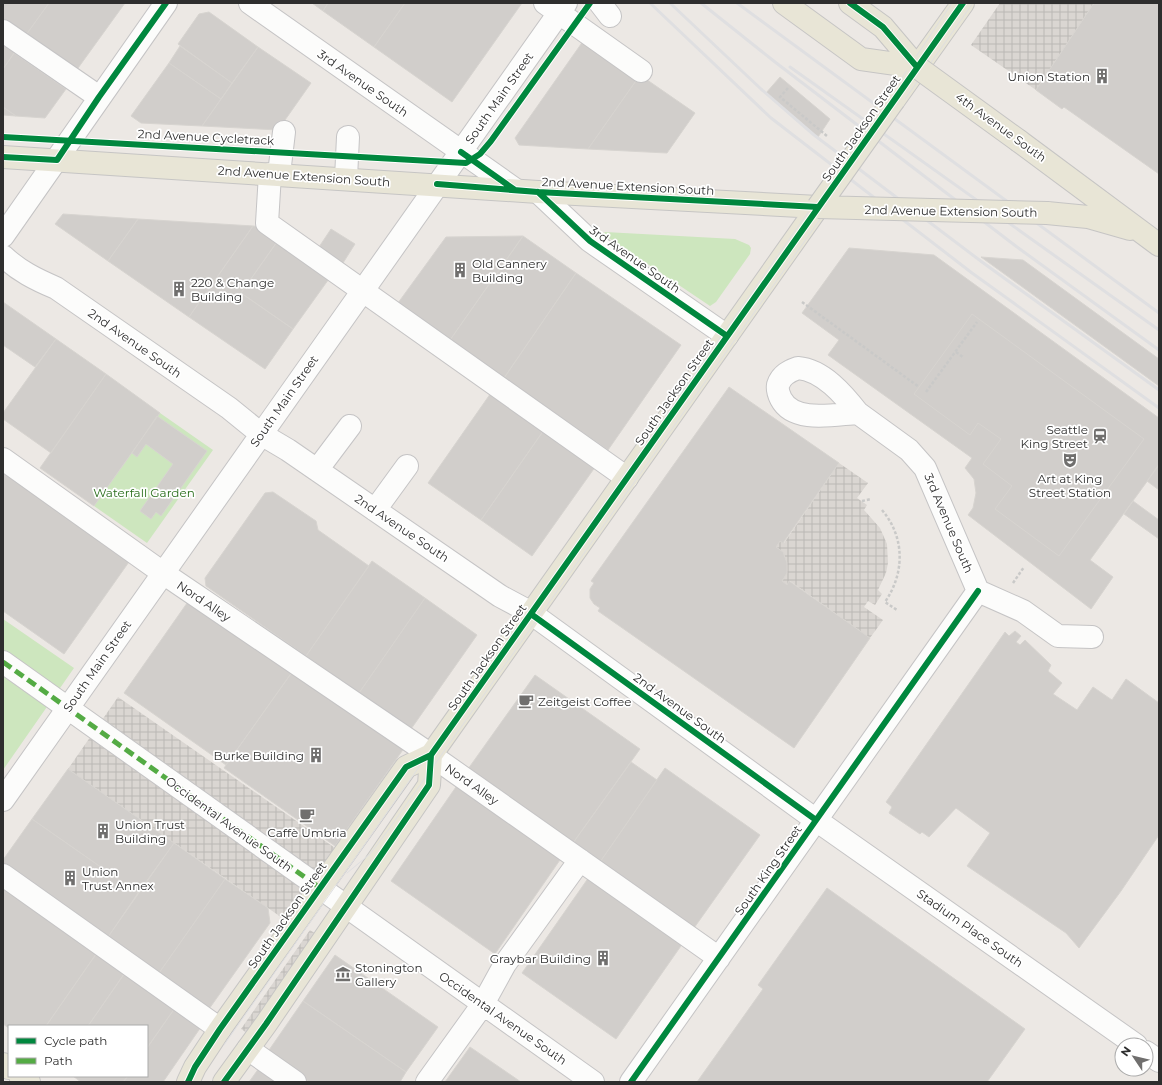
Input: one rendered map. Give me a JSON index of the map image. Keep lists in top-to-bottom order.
{
  "streets": {
    "main road": ["4th Avenue South", "South Jackson Street", "2nd Avenue Extension South"],
    "street": [
      "3rd Avenue South",
      "South Main Street",
      "2nd Avenue South",
      "Nord Alley",
      "Occidental Avenue South",
      "South King Street",
      "Stadium Place South"
    ],
    "cycle path": ["2nd Avenue Cycletrack"]
  },
  "crossings": [
    ["3rd Avenue South", "South Main Street"],
    ["3rd Avenue South", "South Jackson Street"],
    ["3rd Avenue South", "2nd Avenue Extension South"],
    ["3rd Avenue South", "South King Street"],
    ["South Main Street", "2nd Avenue Extension South"],
    ["South Main Street", "2nd Avenue South"],
    ["South Main Street", "Nord Alley"],
    ["South Main Street", "Occidental Avenue South"],
    ["4th Avenue South", "South Jackson Street"],
    ["4th Avenue South", "2nd Avenue Extension South"],
    ["South Jackson Street", "2nd Avenue Extension South"],
    ["South Jackson Street", "2nd Avenue South"],
    ["South Jackson Street", "Nord Alley"],
    ["South Jackson Street", "Occidental Avenue South"],
    ["2nd Avenue South", "South King Street"],
    ["2nd Avenue South", "Stadium Place South"],
    ["Nord Alley", "South King Street"],
    ["South King Street", "Stadium Place South"]
  ],
  "parks": ["Waterfall Garden"],
  "places": {
    "building": [
      "Union Station",
      "Old Cannery Building",
      "220 & Change Building",
      "Burke Building",
      "Union Trust Building",
      "Union Trust Annex",
      "Graybar Building"
    ],
    "station": ["Seattle King Street"],
    "theatre": ["Art at King Street Station"],
    "cafe": ["Zeitgeist Coffee", "Caffè Umbria"],
    "museum": ["Stonington Gallery"]
  },
  "legend": ["Cycle path", "Path"],
  "north": "top left"
}
